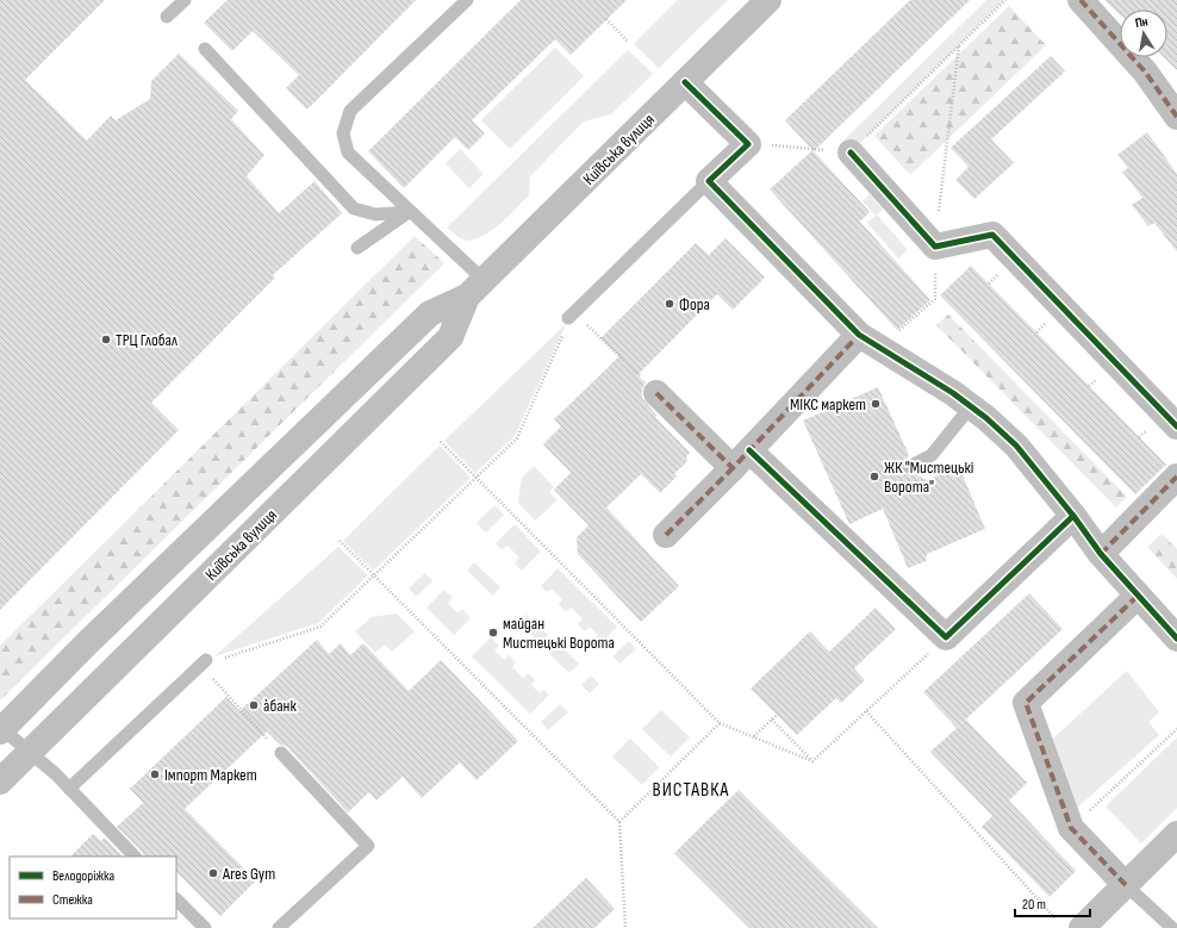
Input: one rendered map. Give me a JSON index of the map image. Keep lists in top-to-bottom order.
{
  "streets": {
    "street": ["Київська вулиця"]
  },
  "districts": ["ВИСТАВКА"],
  "places": [
    "Фора",
    "ТРЦ Глобал",
    "МІКС маркет",
    "ЖК \"Мистецькі Ворота\"",
    "майдан Мистецькі Ворота",
    "а̀банк",
    "Імпорт Маркет",
    "Ares Gym"
  ],
  "legend": ["Велодоріжка", "Стежка"],
  "scale_bar": "20 m",
  "north": "top"
}
